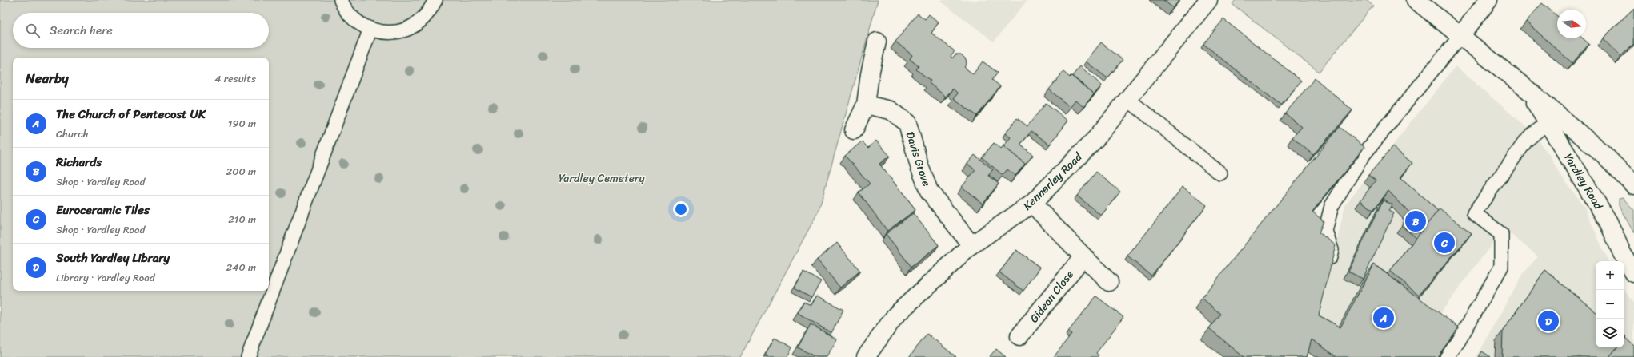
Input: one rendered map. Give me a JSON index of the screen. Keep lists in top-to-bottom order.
{
  "streets": {
    "street": [
      "Davis Grove",
      "Kennerley Road",
      "Yardley Road",
      "Gideon Close"
    ]
  },
  "crossings": [
    ["Davis Grove", "Kennerley Road"]
  ],
  "parks": ["Yardley Cemetery"],
  "north": "right",
  "page": {
    "search": "Search here",
    "heading": ["Nearby", "4 results"],
    "list": [
      {
        "mark": "A",
        "name": "The Church of Pentecost UK",
        "note": "Church",
        "value": "190 m"
      },
      {
        "mark": "B",
        "name": "Richards",
        "note": "Shop · Yardley Road",
        "value": "200 m"
      },
      {
        "mark": "C",
        "name": "Euroceramic Tiles",
        "note": "Shop · Yardley Road",
        "value": "210 m"
      },
      {
        "mark": "D",
        "name": "South Yardley Library",
        "note": "Library · Yardley Road",
        "value": "240 m"
      }
    ],
    "pins": [
      "B",
      "C",
      "A",
      "D"
    ],
    "map_buttons": ["+", "−"]
  }
}
